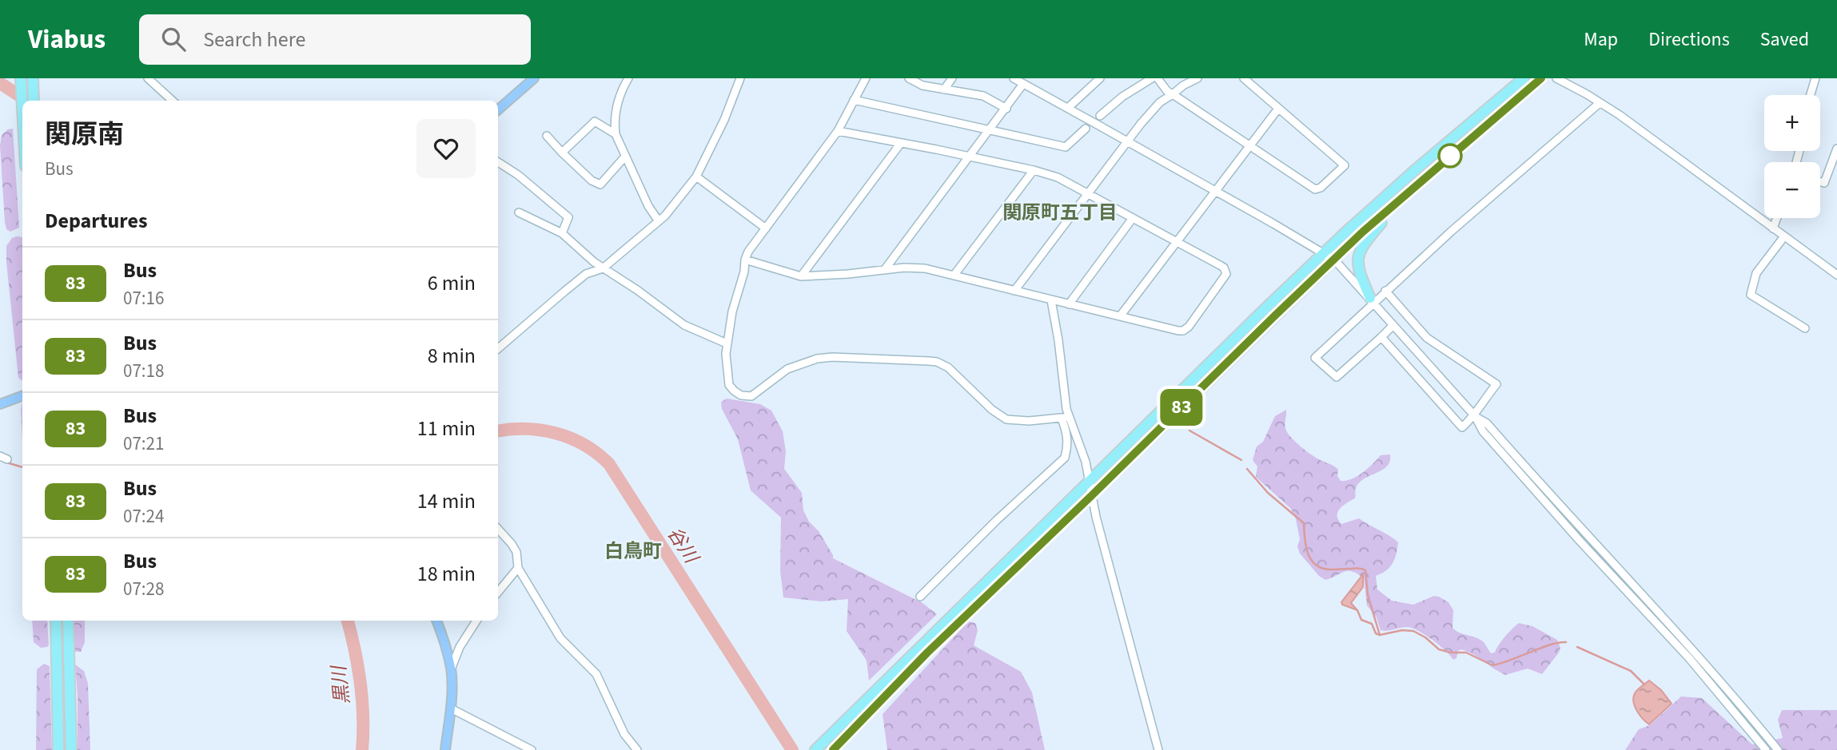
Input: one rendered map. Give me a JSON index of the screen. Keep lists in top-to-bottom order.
{
  "districts": ["関原町五丁目", "白鳥町"],
  "water": ["谷川", "黒川"],
  "lines": ["bus line 83"],
  "page": {
    "header": "Viabus",
    "search": "Search here",
    "nav": ["Map", "Directions", "Saved"],
    "on_map": "83",
    "map_buttons": ["+", "−"],
    "heading": [
      ["関原南", "Bus"],
      "Departures"
    ],
    "list": [
      {
        "mark": "83",
        "name": "Bus",
        "note": "07:16",
        "value": "6 min"
      },
      {
        "mark": "83",
        "name": "Bus",
        "note": "07:18",
        "value": "8 min"
      },
      {
        "mark": "83",
        "name": "Bus",
        "note": "07:21",
        "value": "11 min"
      },
      {
        "mark": "83",
        "name": "Bus",
        "note": "07:24",
        "value": "14 min"
      },
      {
        "mark": "83",
        "name": "Bus",
        "note": "07:28",
        "value": "18 min"
      }
    ]
  }
}
